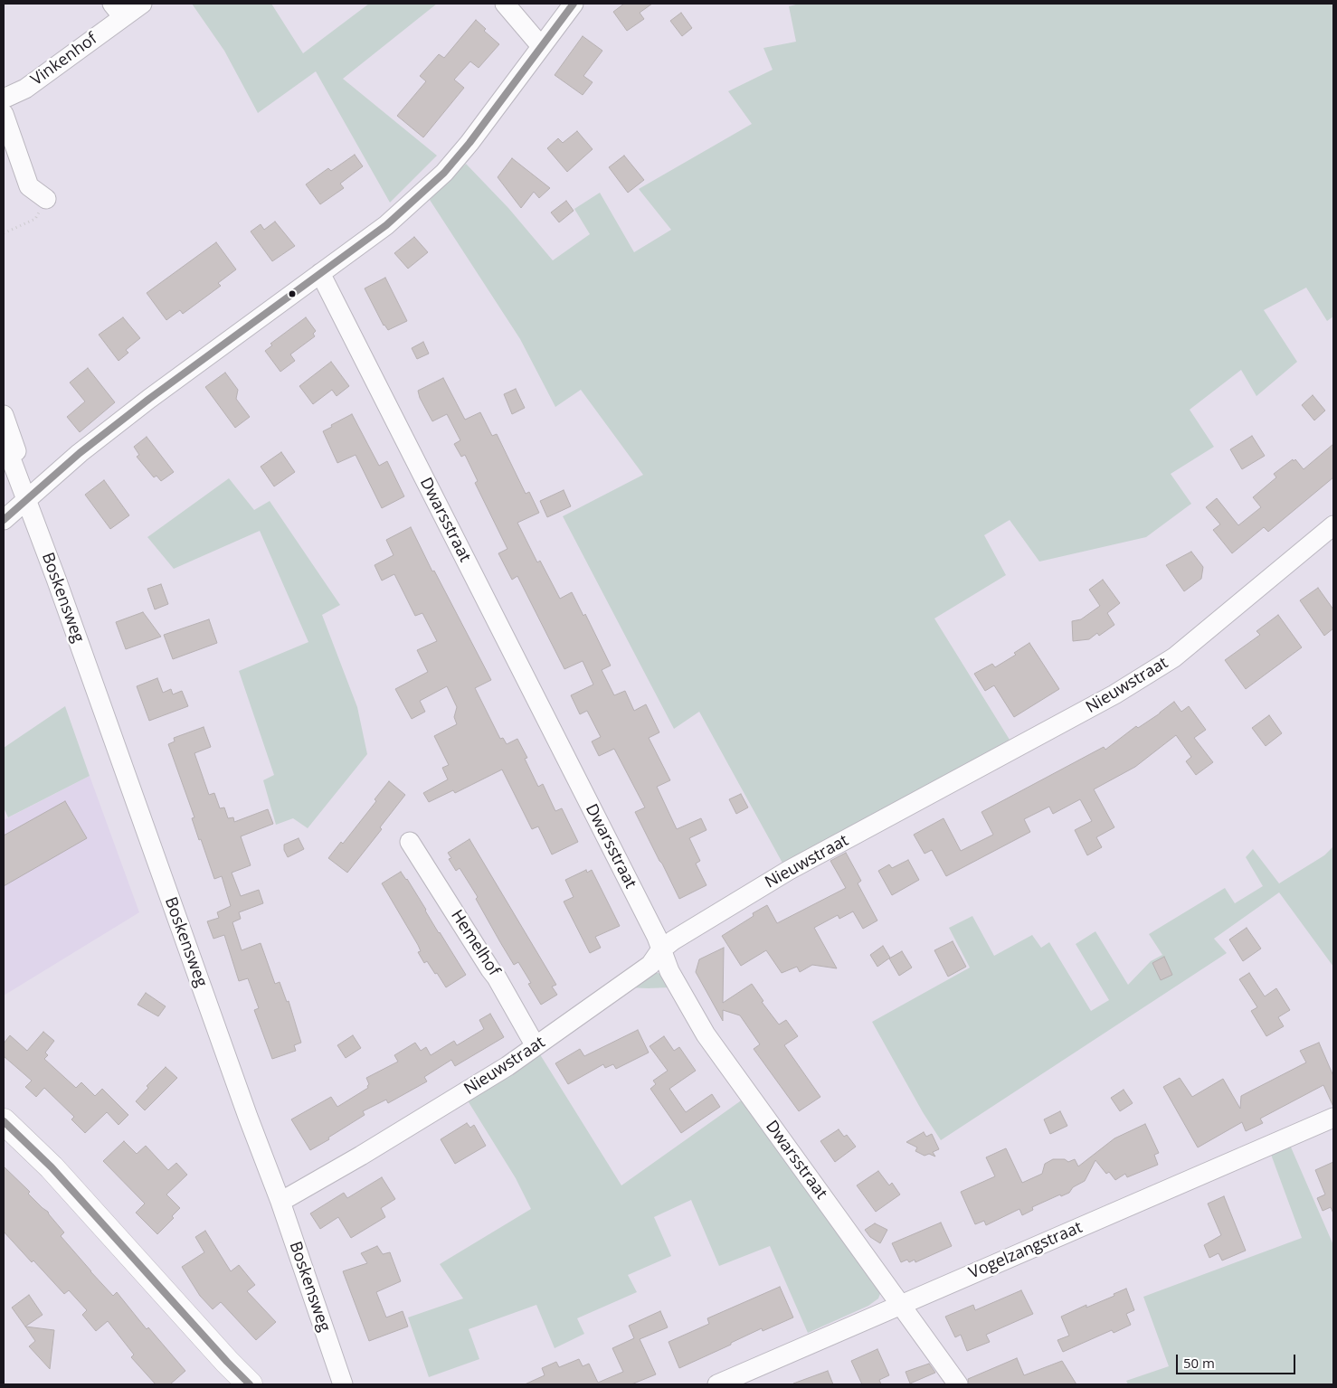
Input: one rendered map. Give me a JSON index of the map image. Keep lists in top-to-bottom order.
{
  "streets": {
    "street": [
      "Vinkenhof",
      "Dwarsstraat",
      "Boskensweg",
      "Nieuwstraat",
      "Hemelhof",
      "Vogelzangstraat"
    ]
  },
  "crossings": [
    ["Dwarsstraat", "Nieuwstraat"],
    ["Dwarsstraat", "Vogelzangstraat"],
    ["Boskensweg", "Nieuwstraat"],
    ["Nieuwstraat", "Hemelhof"]
  ],
  "scale_bar": "50 m"
}
